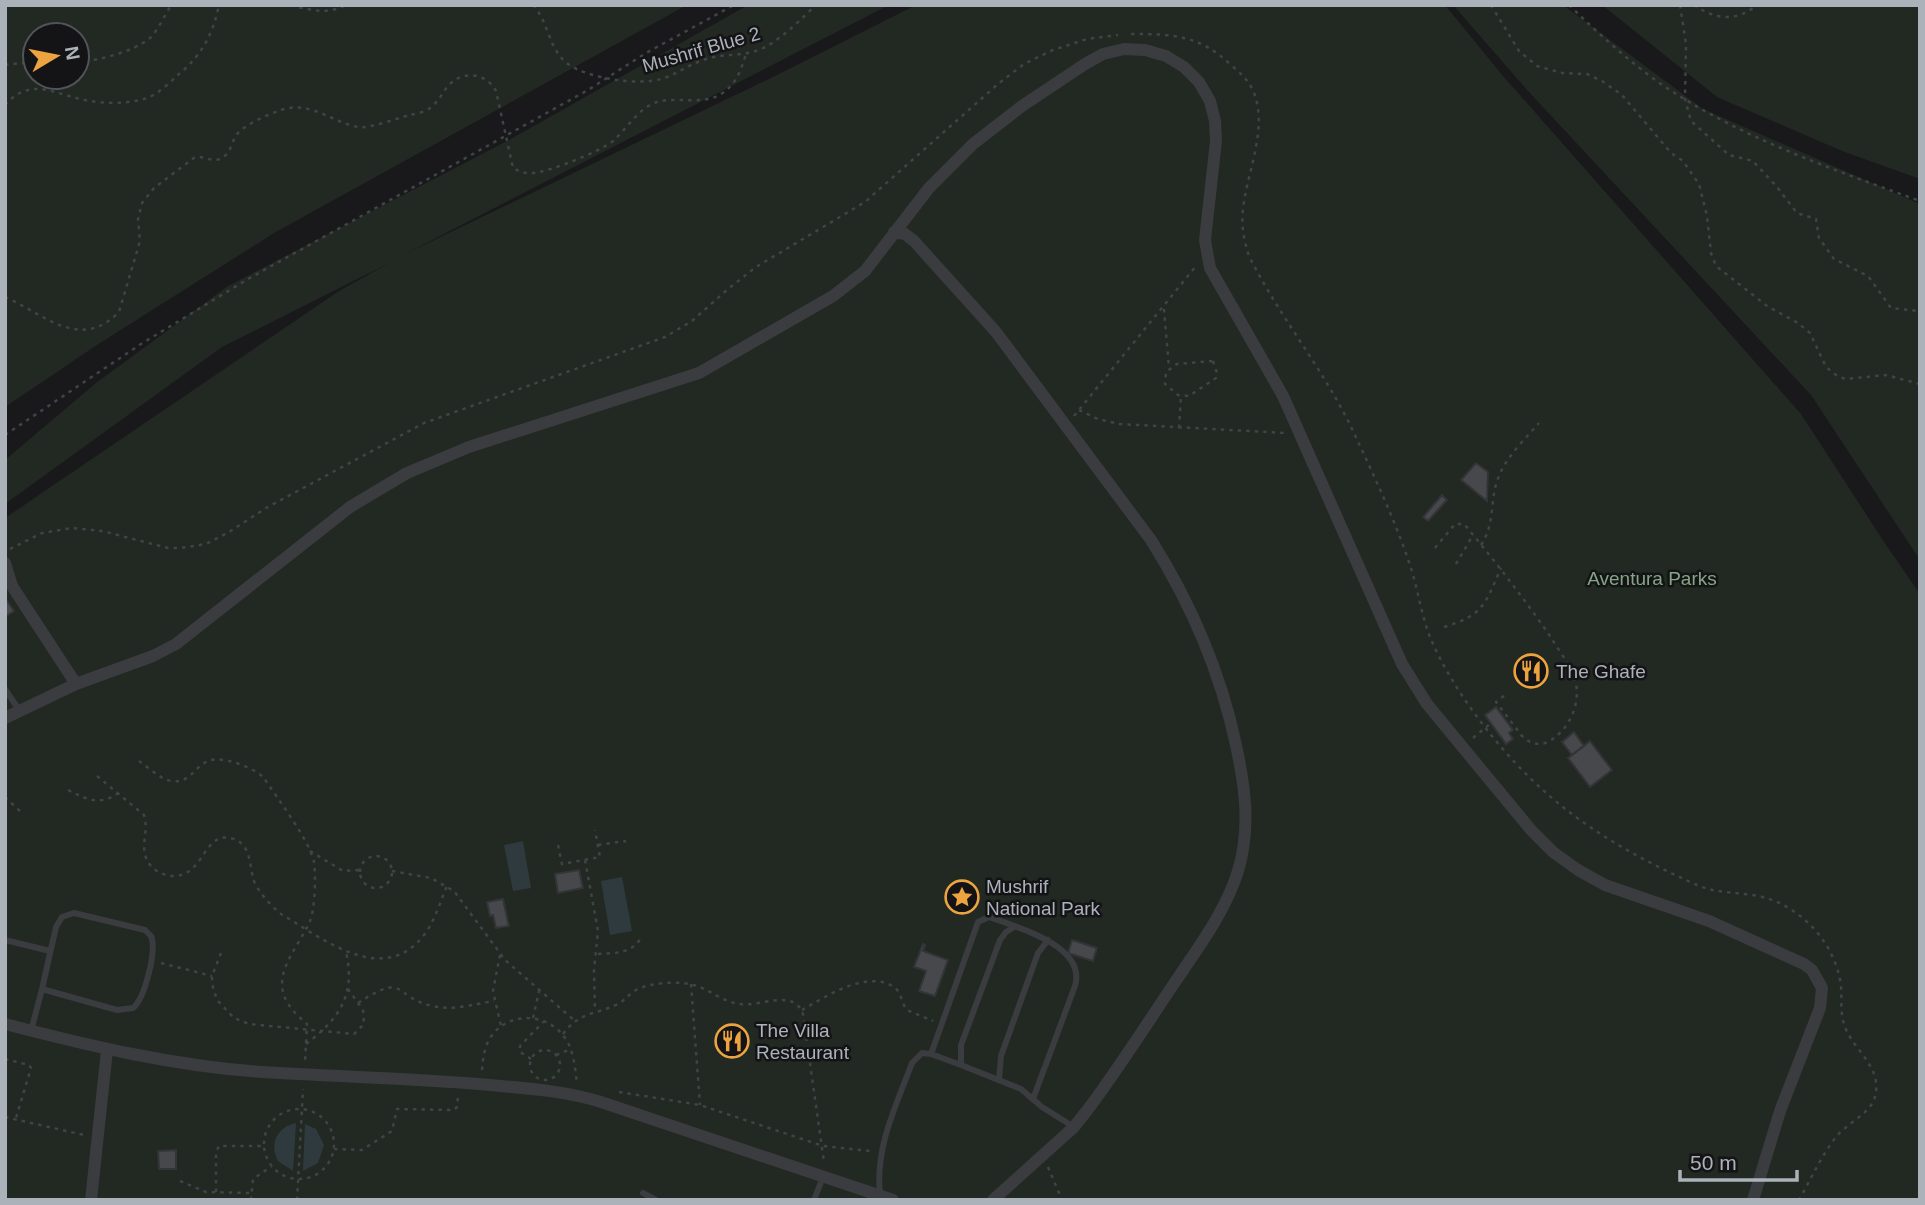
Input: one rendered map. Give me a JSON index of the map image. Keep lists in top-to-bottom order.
{
  "streets": {
    "path": ["Mushrif Blue 2"]
  },
  "parks": ["Aventura Parks"],
  "places": {
    "restaurant": ["The Ghafe", "The Villa Restaurant"],
    "place": ["Mushrif National Park"]
  },
  "scale_bar": "50 m",
  "north": "right"
}
